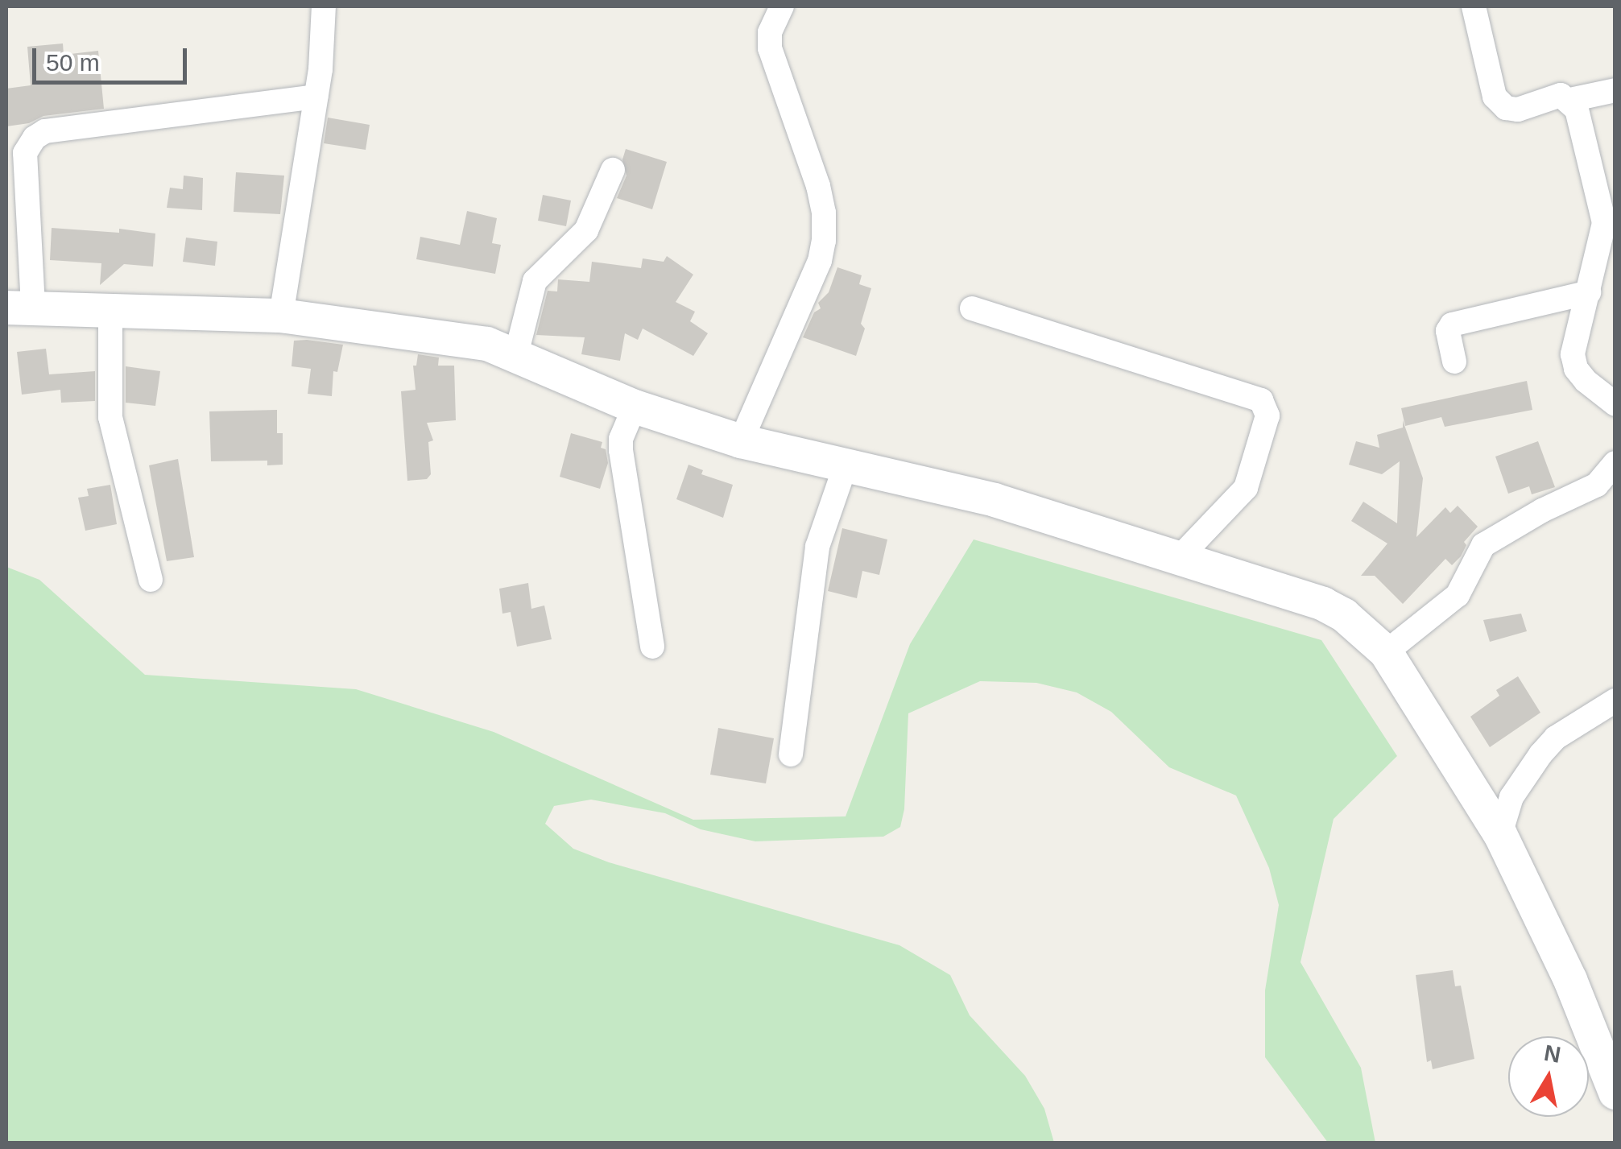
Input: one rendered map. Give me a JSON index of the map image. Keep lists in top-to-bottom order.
{
  "scale_bar": "50 m",
  "north": "top"
}
